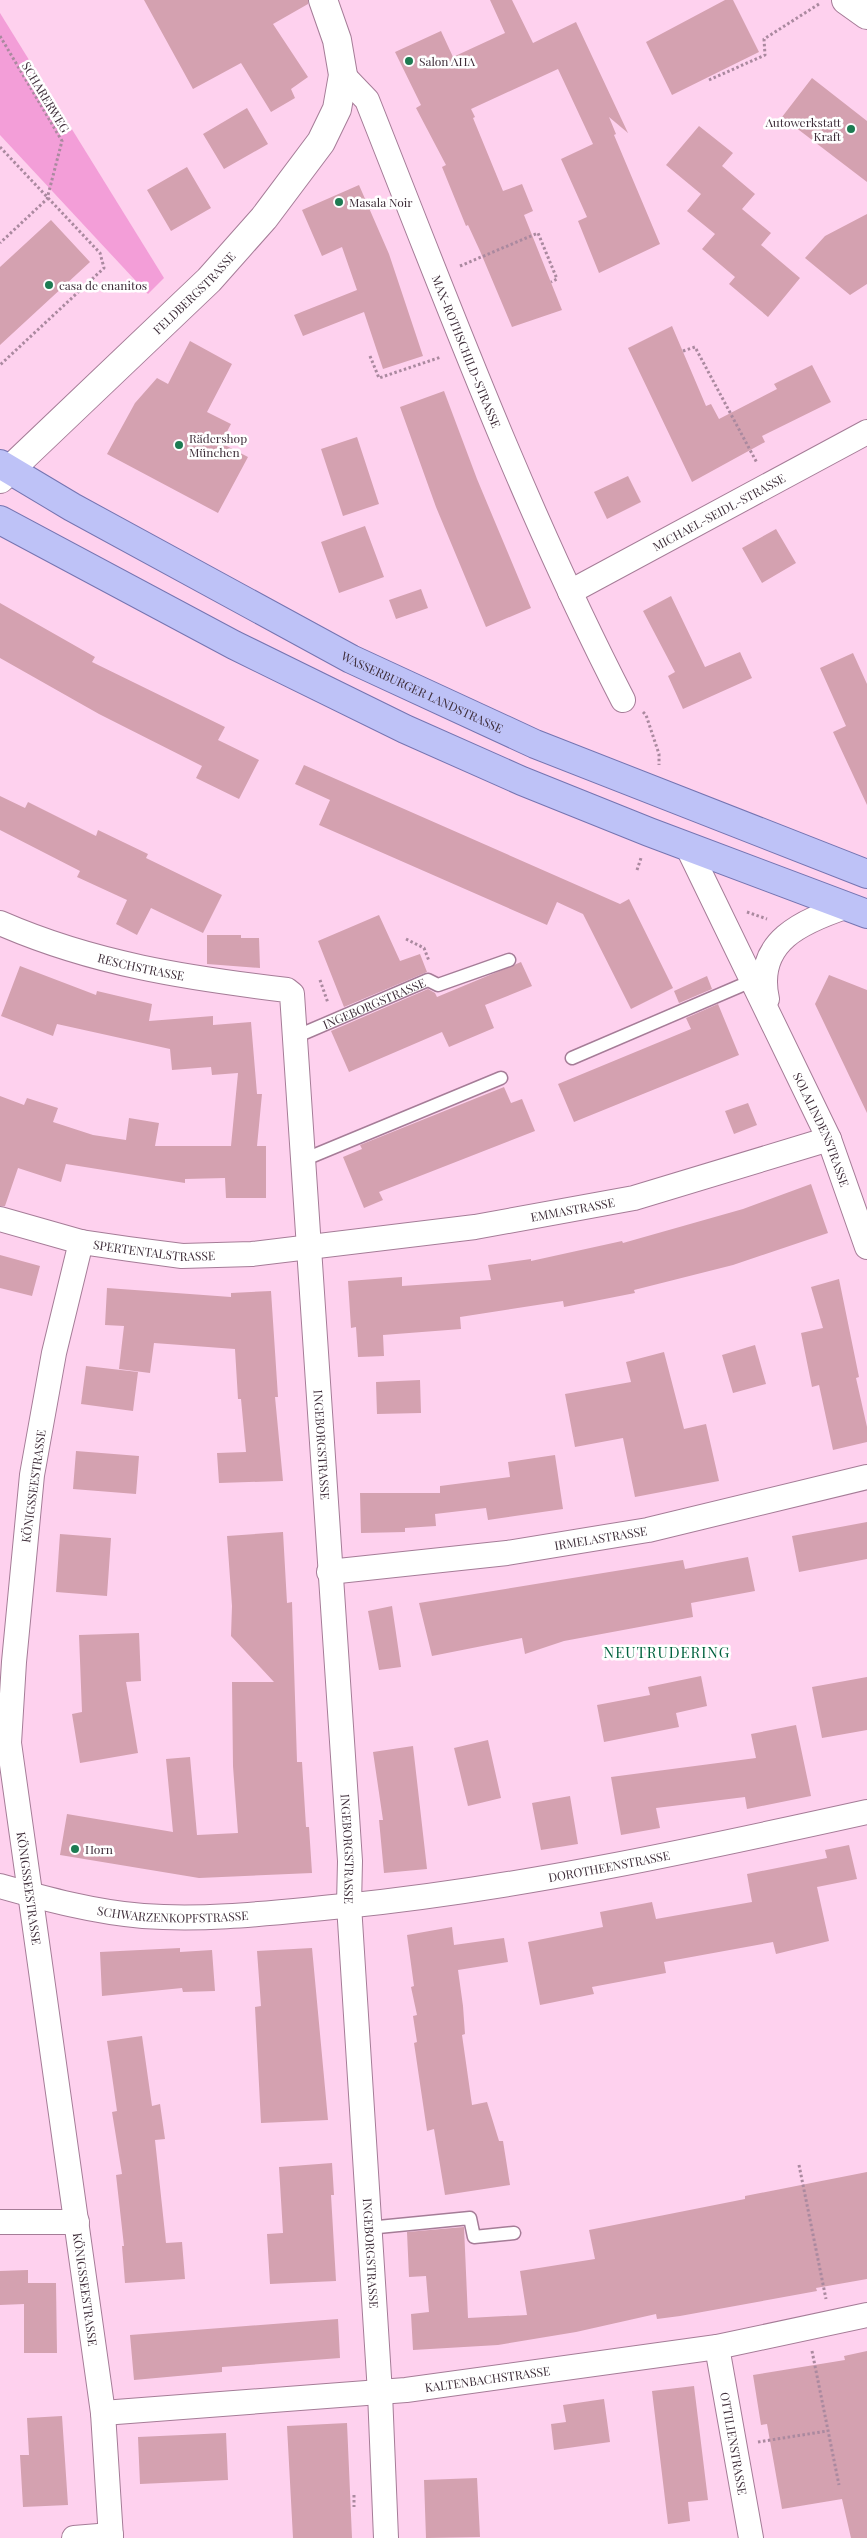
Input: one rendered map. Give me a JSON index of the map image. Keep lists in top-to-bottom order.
{
  "streets": {
    "main road": ["WASSERBURGER LANDSTRASSE"],
    "street": [
      "FELDBERGSTRASSE",
      "MAX-ROTHSCHILD-STRASSE",
      "MICHAEL-SEIDL-STRASSE",
      "RESCHSTRASSE",
      "INGEBORGSTRASSE",
      "SOLALINDENSTRASSE",
      "EMMASTRASSE",
      "SPERTENTALSTRASSE",
      "KÖNIGSSEESTRASSE",
      "IRMELASTRASSE",
      "DOROTHEENSTRASSE",
      "SCHWARZENKOPFSTRASSE",
      "KALTENBACHSTRASSE",
      "OTTILIENSTRASSE"
    ],
    "path": ["SCHARERWEG"]
  },
  "crossings": [
    ["FELDBERGSTRASSE", "MAX-ROTHSCHILD-STRASSE"],
    ["FELDBERGSTRASSE", "WASSERBURGER LANDSTRASSE"],
    ["MAX-ROTHSCHILD-STRASSE", "MICHAEL-SEIDL-STRASSE"],
    ["RESCHSTRASSE", "INGEBORGSTRASSE"],
    ["INGEBORGSTRASSE", "EMMASTRASSE"],
    ["INGEBORGSTRASSE", "SPERTENTALSTRASSE"],
    ["INGEBORGSTRASSE", "IRMELASTRASSE"],
    ["INGEBORGSTRASSE", "DOROTHEENSTRASSE"],
    ["INGEBORGSTRASSE", "SCHWARZENKOPFSTRASSE"],
    ["INGEBORGSTRASSE", "KALTENBACHSTRASSE"],
    ["SOLALINDENSTRASSE", "EMMASTRASSE"],
    ["EMMASTRASSE", "SPERTENTALSTRASSE"],
    ["SPERTENTALSTRASSE", "KÖNIGSSEESTRASSE"],
    ["KÖNIGSSEESTRASSE", "SCHWARZENKOPFSTRASSE"],
    ["KÖNIGSSEESTRASSE", "KALTENBACHSTRASSE"],
    ["DOROTHEENSTRASSE", "SCHWARZENKOPFSTRASSE"],
    ["KALTENBACHSTRASSE", "OTTILIENSTRASSE"]
  ],
  "districts": ["NEUTRUDERING"],
  "places": [
    "Salon AHA",
    "Autowerkstatt Kraft",
    "Masala Noir",
    "casa de enanitos",
    "Rädershop München",
    "Horn"
  ]
}
